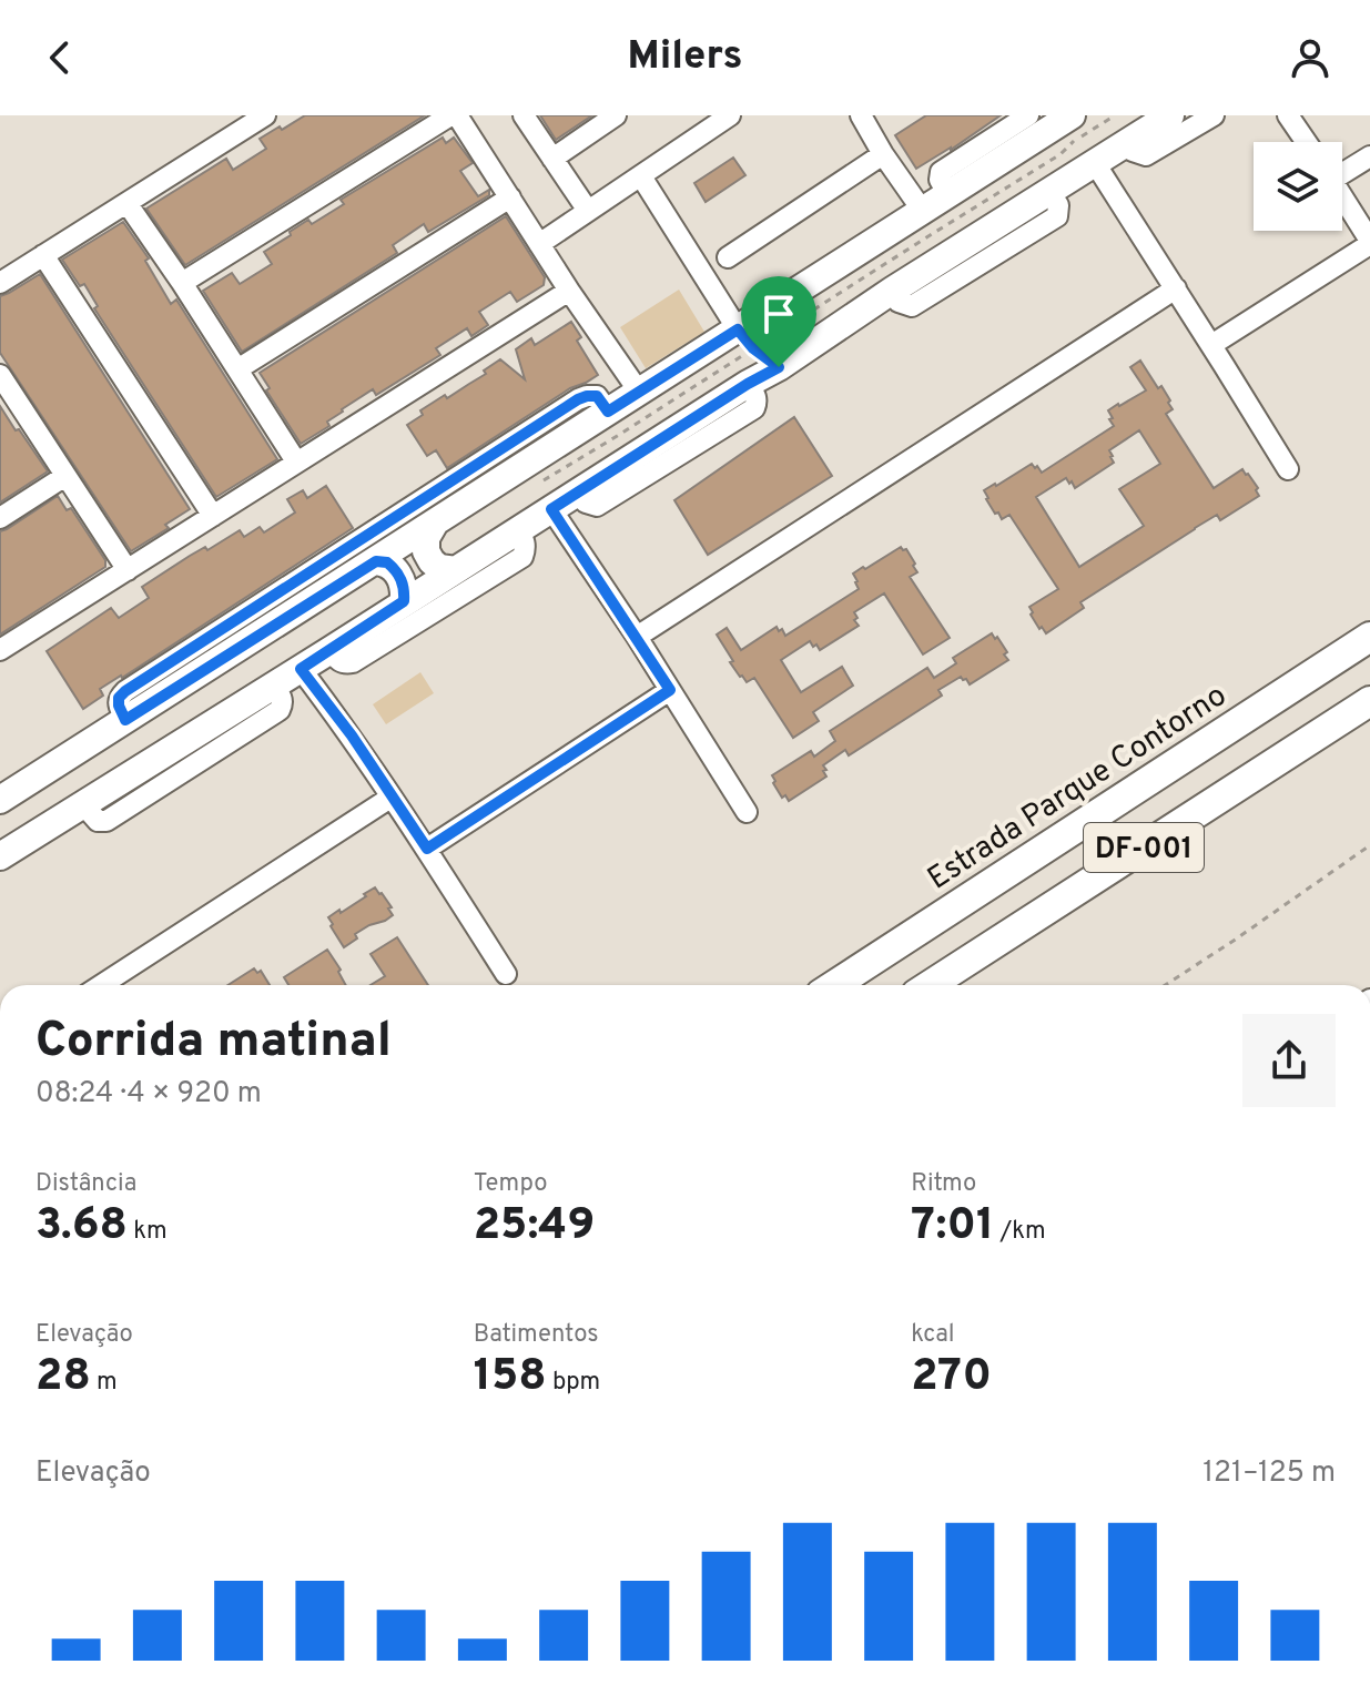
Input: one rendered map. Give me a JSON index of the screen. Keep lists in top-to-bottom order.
{
  "streets": {
    "highway": ["Estrada Parque Contorno", "DF-001"]
  },
  "page": {
    "header": "Milers",
    "heading": ["Corrida matinal", "08:24 · 4 × 920 m"],
    "stats": [
      ["Distância", "3.68 km"],
      ["Tempo", "25:49"],
      ["Ritmo", "7:01 /km"],
      ["Elevação", "28 m"],
      ["Batimentos", "158 bpm"],
      ["kcal", "270"]
    ],
    "chart": ["Elevação", "121–125 m"]
  }
}
